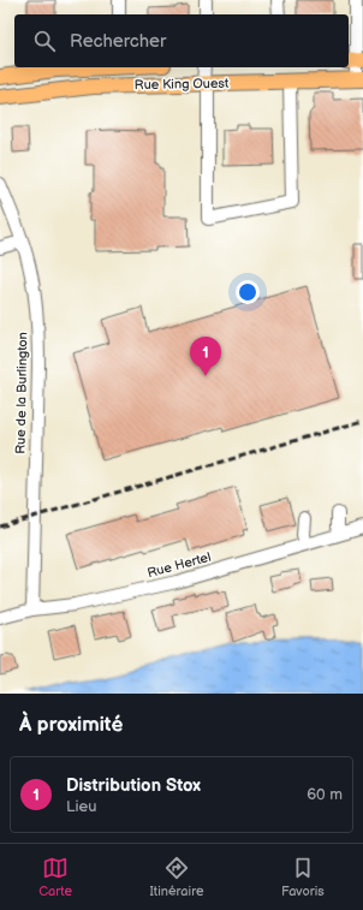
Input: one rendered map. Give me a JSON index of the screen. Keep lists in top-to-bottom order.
{
  "streets": {
    "main road": ["Rue King Ouest"],
    "street": ["Rue de la Burlington", "Rue Hertel"]
  },
  "crossings": [
    ["Rue de la Burlington", "Rue Hertel"]
  ],
  "page": {
    "search": "Rechercher",
    "pins": "1",
    "heading": "À proximité",
    "list": [
      {
        "mark": "1",
        "name": "Distribution Stox",
        "note": "Lieu",
        "value": "60 m"
      }
    ],
    "nav": ["Carte", "Itinéraire", "Favoris"]
  }
}
